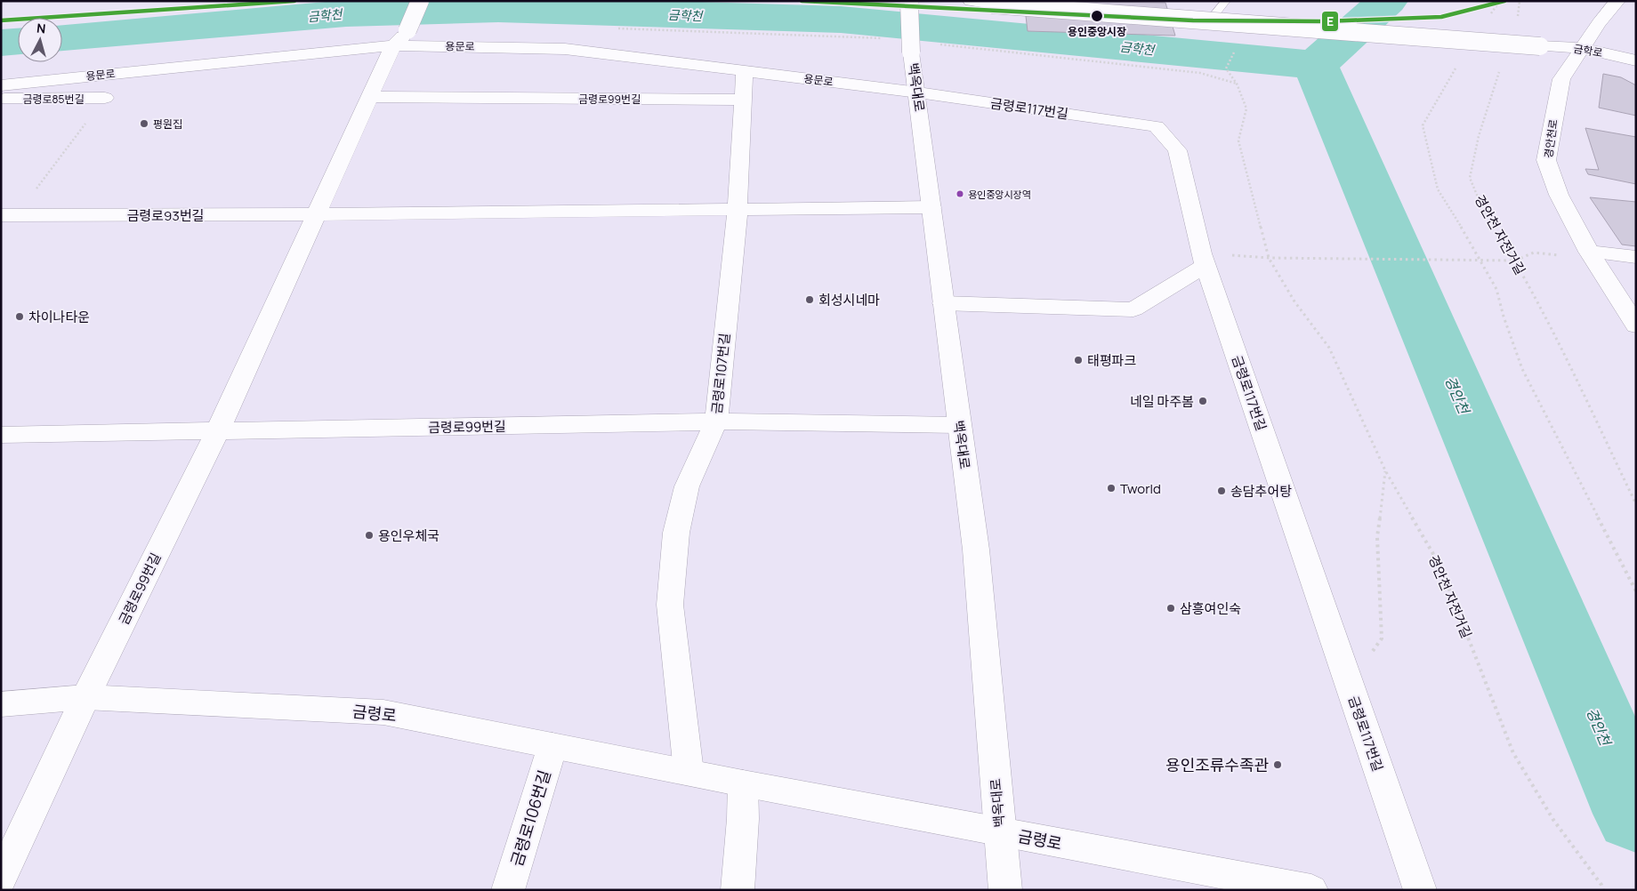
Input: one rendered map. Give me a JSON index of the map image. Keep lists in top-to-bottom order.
{
  "streets": {
    "street": [
      "용문로",
      "금학로",
      "백옥대로",
      "금령로85번길",
      "금령로99번길",
      "금령로117번길",
      "경안천로",
      "금령로93번길",
      "금령로107번길",
      "금령로",
      "금령로106번길"
    ],
    "path": ["경안천 자전거길"]
  },
  "crossings": [
    ["용문로", "백옥대로"],
    ["용문로", "금령로99번길"],
    ["용문로", "금령로117번길"],
    ["용문로", "금령로107번길"],
    ["금학로", "경안천로"],
    ["백옥대로", "금령로99번길"],
    ["백옥대로", "금령로117번길"],
    ["백옥대로", "금령로"],
    ["금령로99번길", "금령로93번길"],
    ["금령로99번길", "금령로107번길"],
    ["금령로99번길", "금령로"],
    ["금령로107번길", "금령로"],
    ["금령로", "금령로106번길"]
  ],
  "water": ["금학천", "경안천"],
  "places": [
    "용인중앙시장",
    "평원집",
    "용인중앙시장역",
    "회성시네마",
    "차이나타운",
    "태평파크",
    "네일 마주봄",
    "Tworld",
    "송담추어탕",
    "용인우체국",
    "삼흥여인숙",
    "용인조류수족관"
  ],
  "lines": ["transit line E"],
  "north": "top"
}
